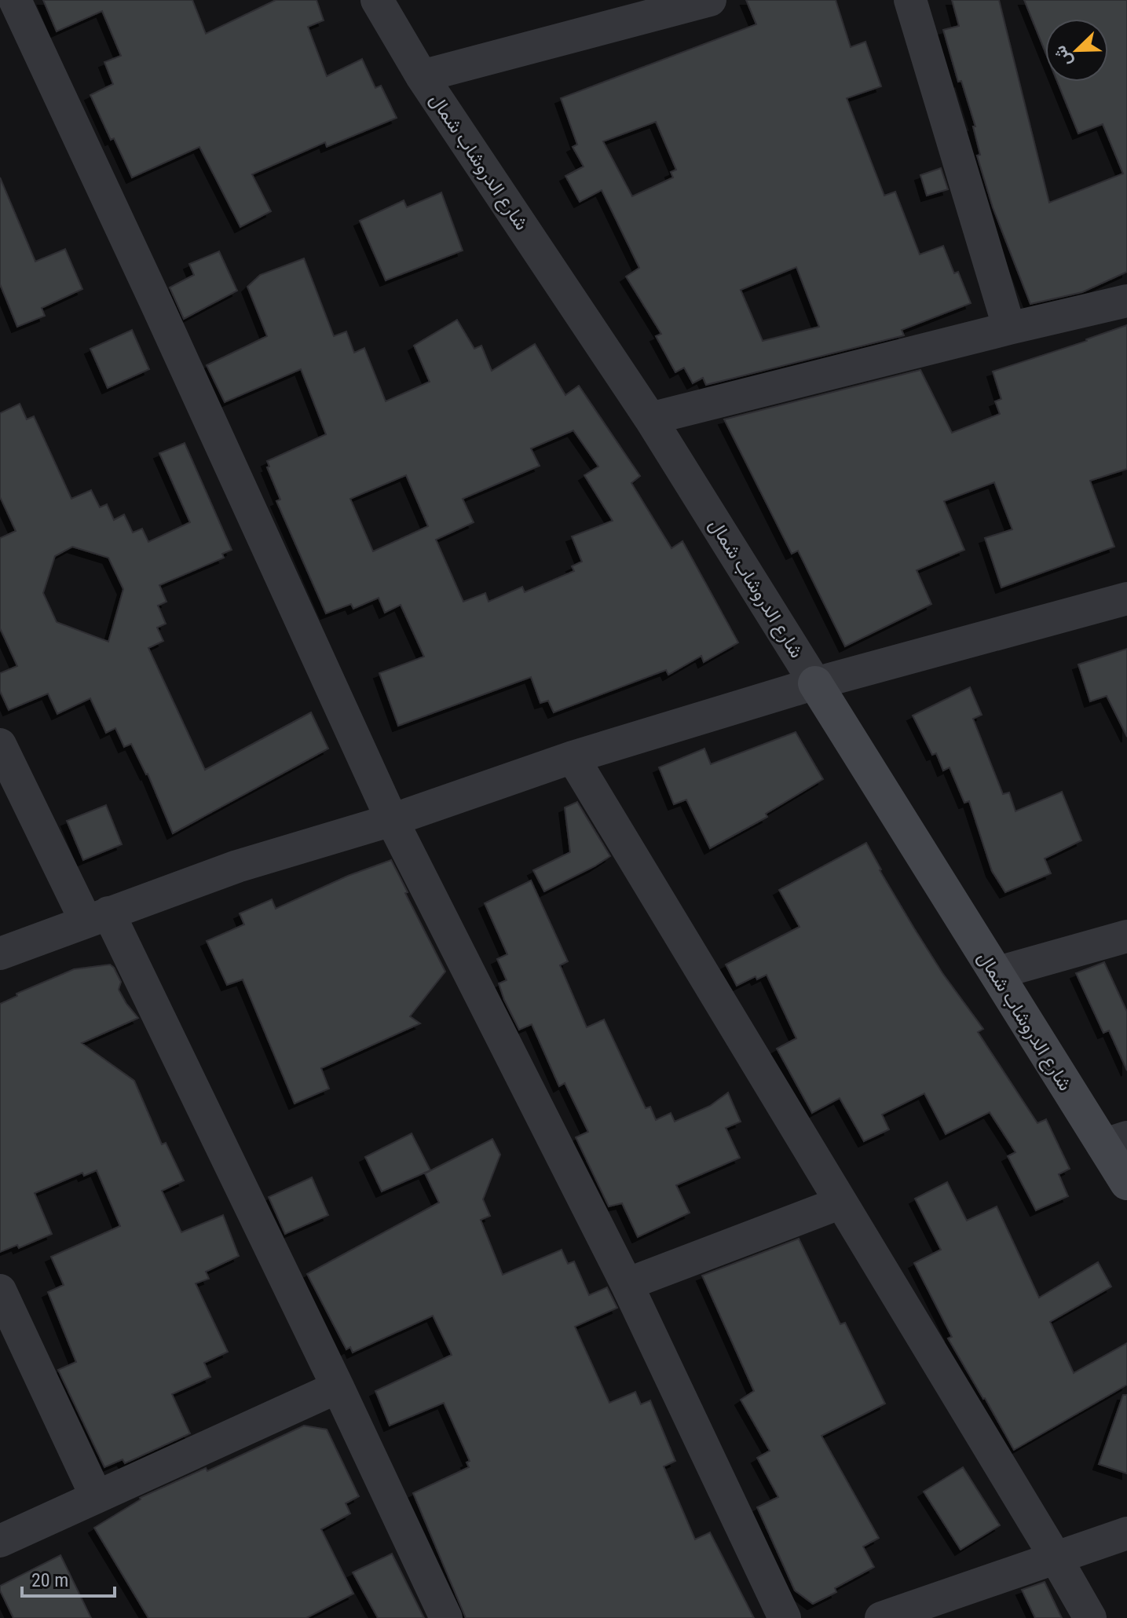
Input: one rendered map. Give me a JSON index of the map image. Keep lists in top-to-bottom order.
{
  "streets": {
    "street": ["شارع الدروشاب شمال"]
  },
  "scale_bar": "20 m",
  "north": "bottom left"
}
